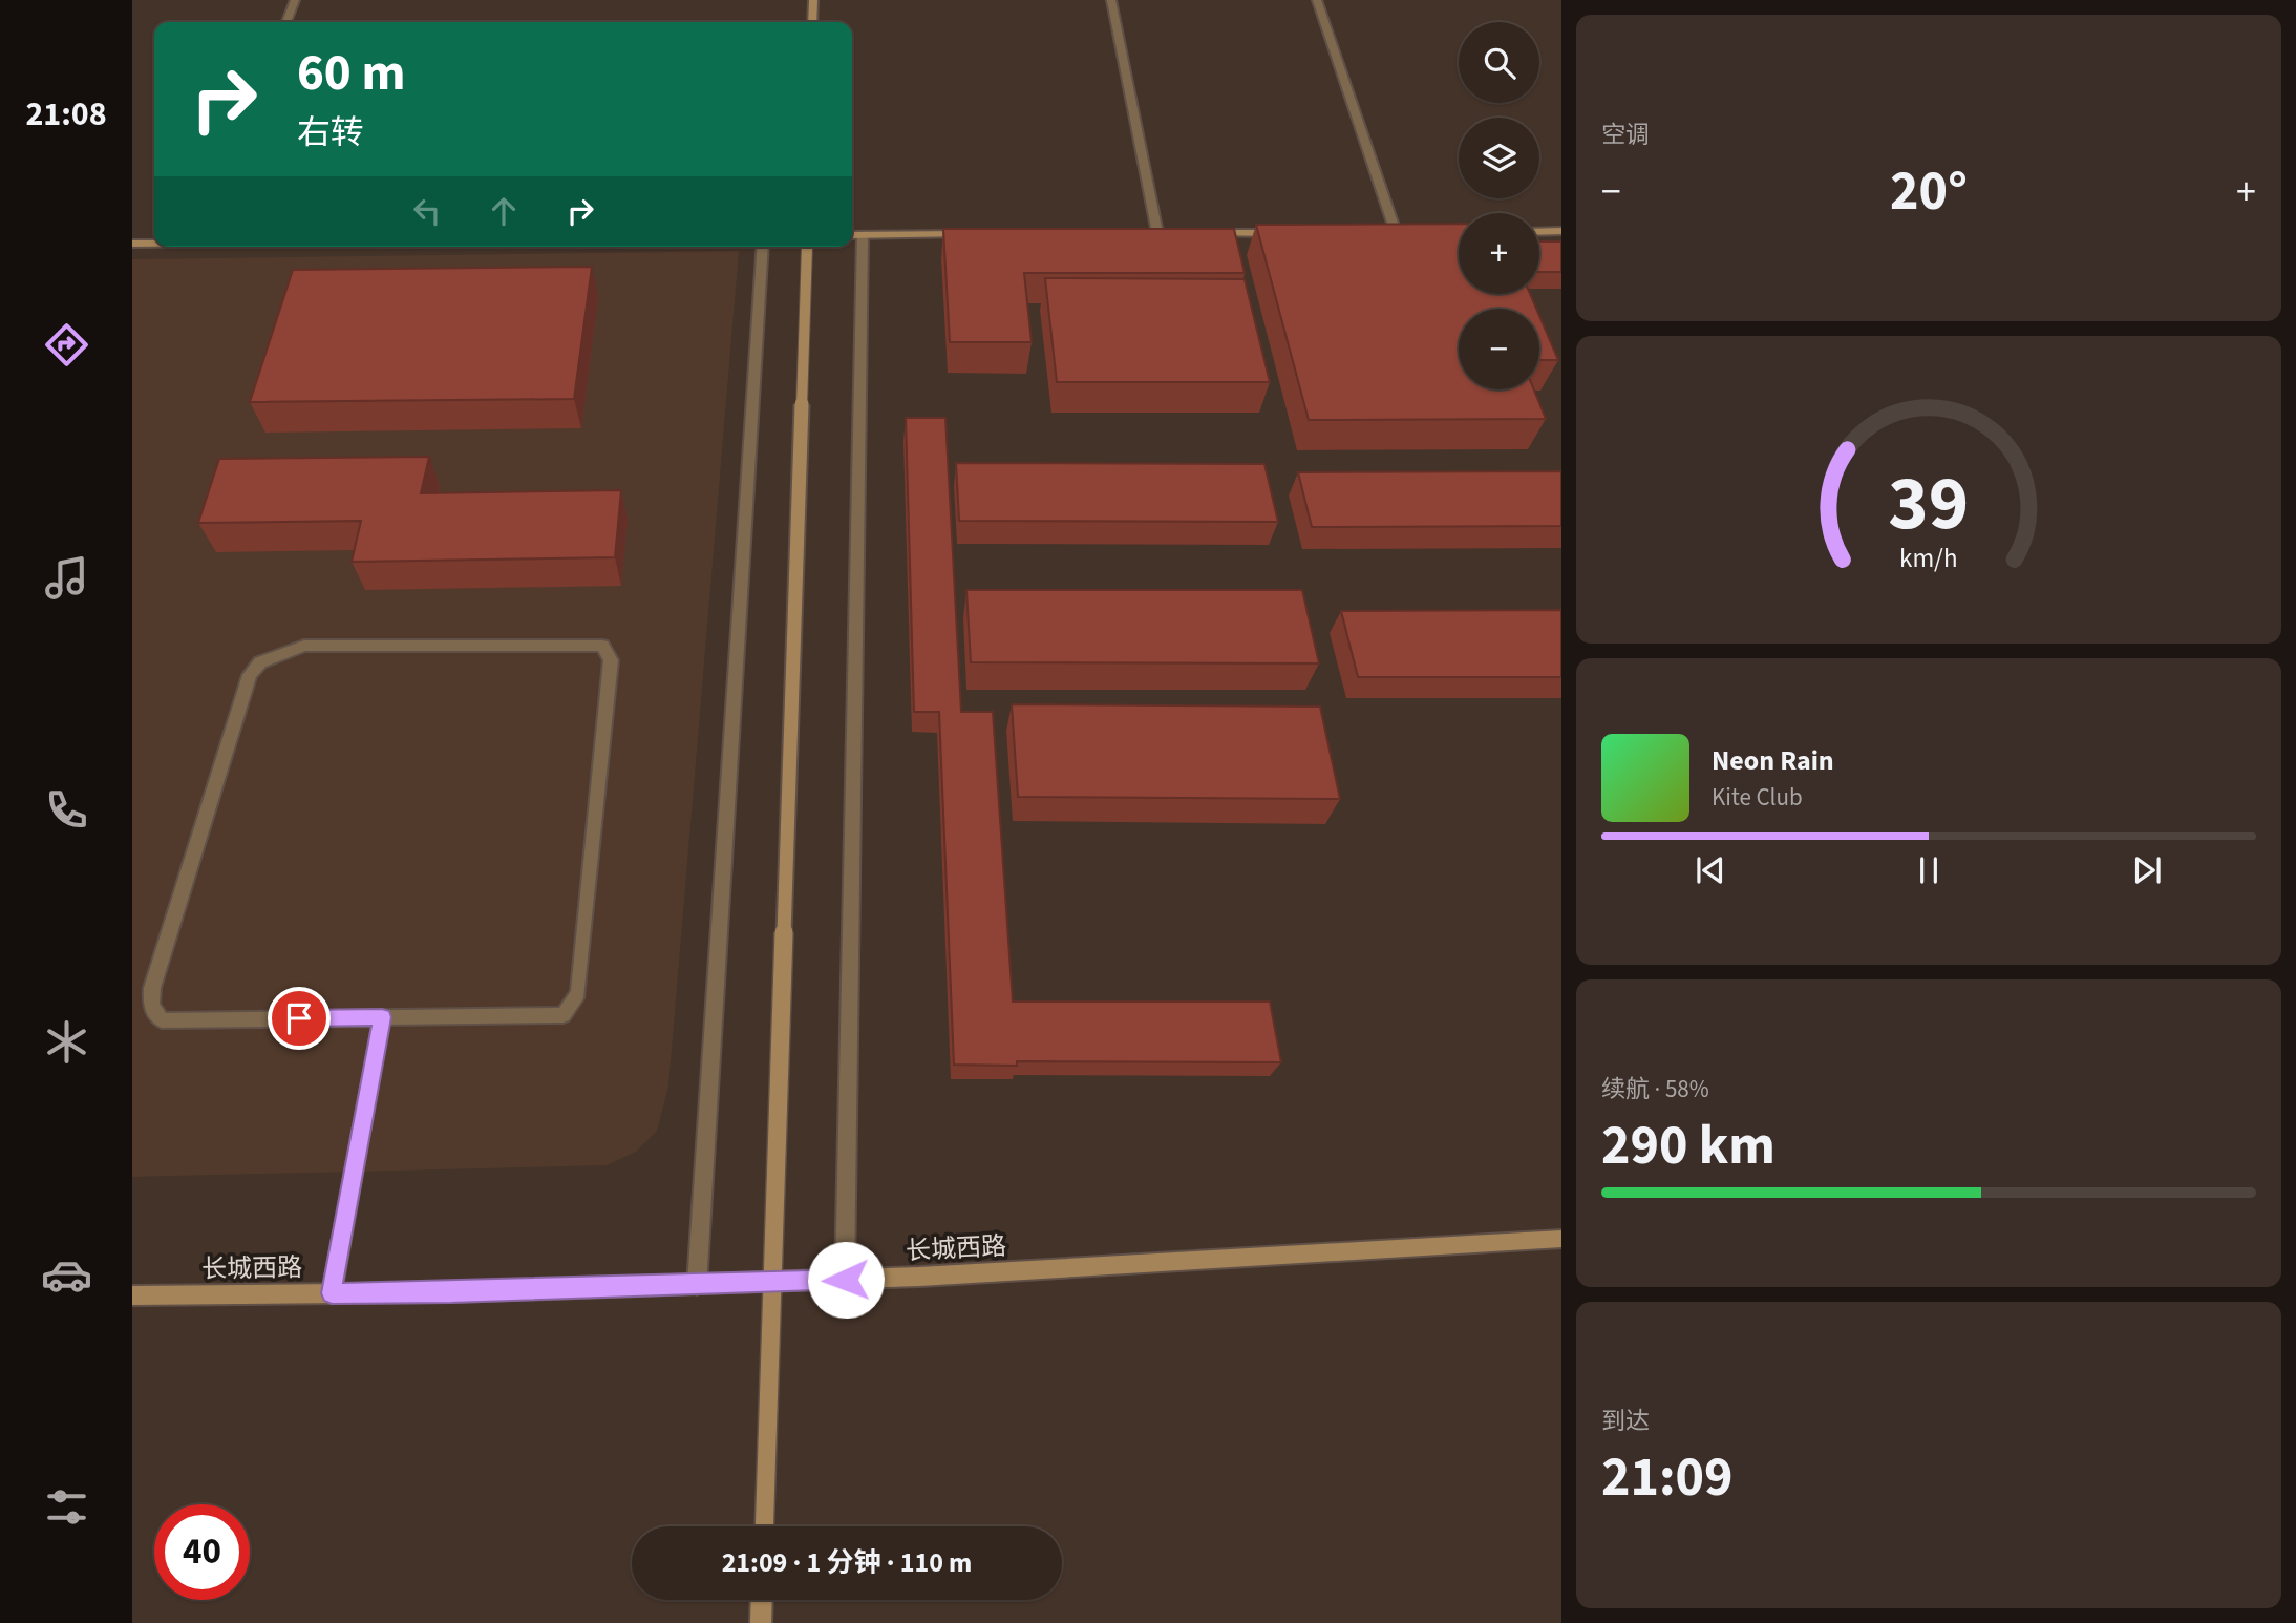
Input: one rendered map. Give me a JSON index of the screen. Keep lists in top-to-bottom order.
{
  "streets": {
    "street": ["长城西路"]
  },
  "page": {
    "tabs": "21:08",
    "tile": [
      "空调",
      ["续航 · 58%", "290 km"],
      ["到达", "21:09"]
    ],
    "map_buttons": ["+", "−"],
    "turn": ["60 m", "右转"],
    "heat": ["−", "20°", "+"],
    "song": ["Neon Rain", "Kite Club"],
    "limit": "40",
    "trip": "21:09 · 1 分钟 · 110 m",
    "gauge": ["39", "km/h"]
  }
}
